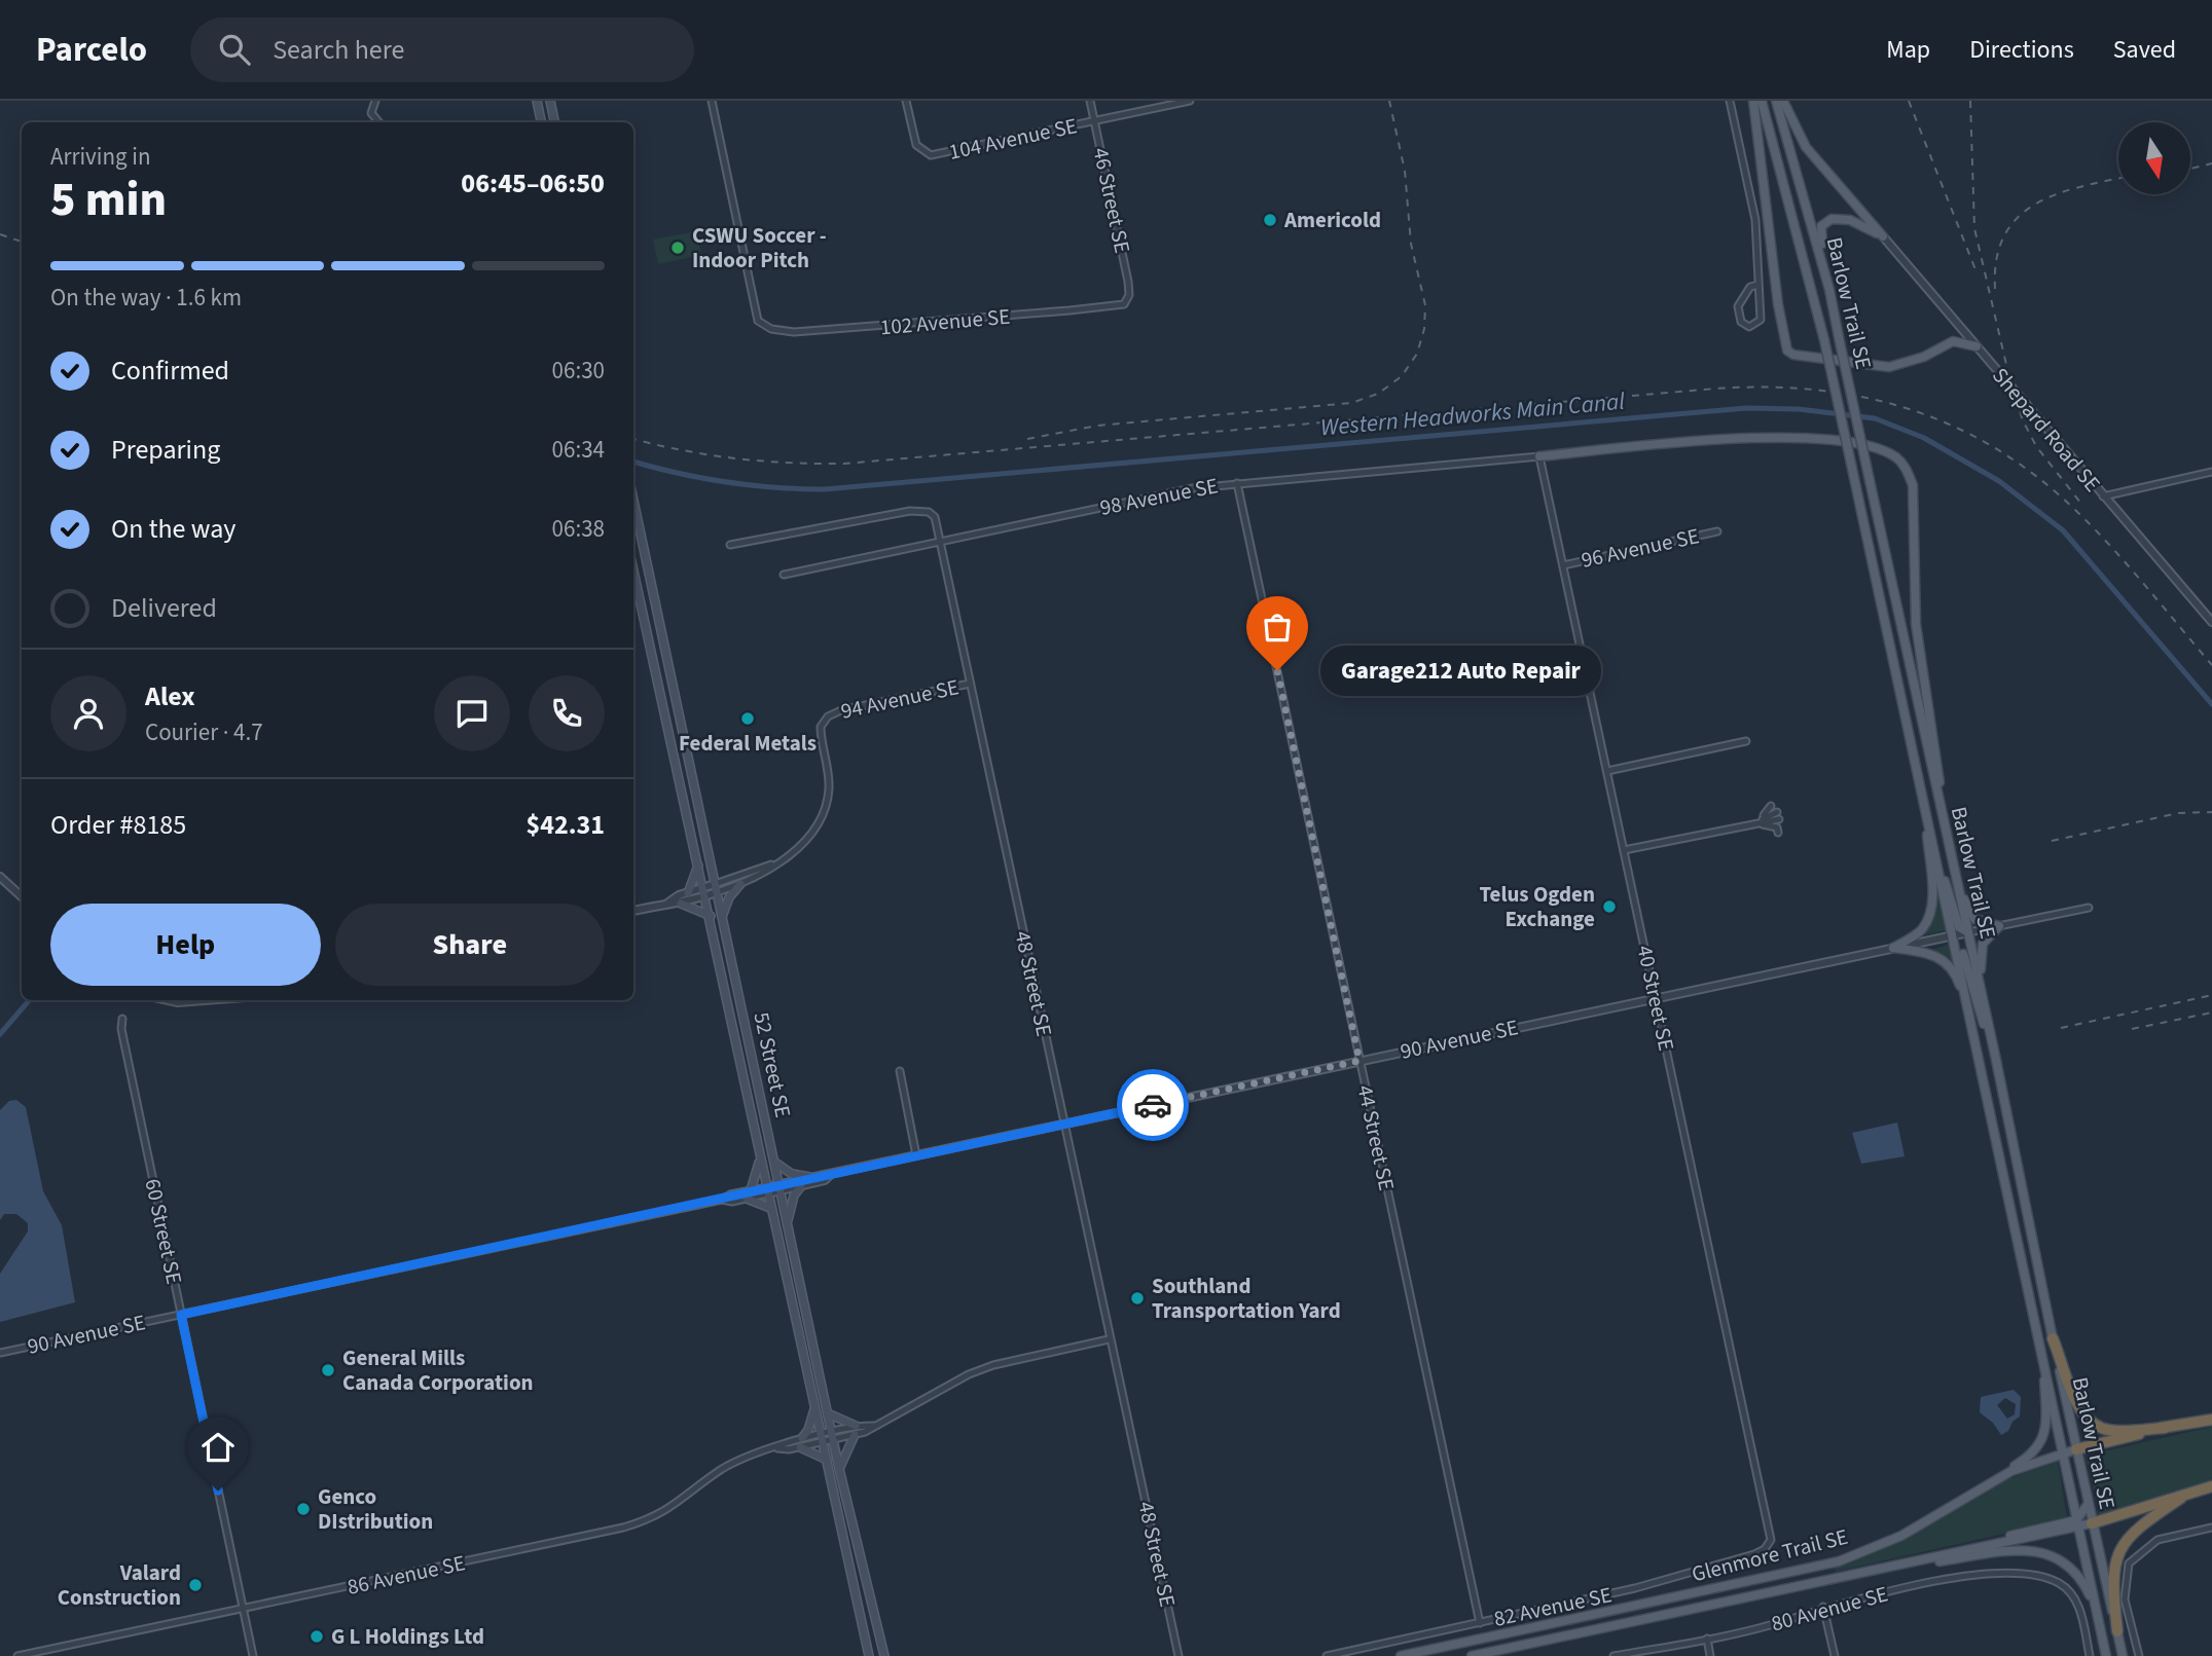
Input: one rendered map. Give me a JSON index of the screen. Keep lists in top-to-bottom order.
{
  "streets": {
    "highway": ["Glenmore Trail SE"],
    "main road": ["Barlow Trail SE", "52 Street SE"],
    "street": [
      "104 Avenue SE",
      "46 Street SE",
      "102 Avenue SE",
      "Shepard Road SE",
      "98 Avenue SE",
      "96 Avenue SE",
      "94 Avenue SE",
      "48 Street SE",
      "40 Street SE",
      "90 Avenue SE",
      "44 Street SE",
      "60 Street SE",
      "86 Avenue SE",
      "82 Avenue SE",
      "80 Avenue SE"
    ]
  },
  "crossings": [
    ["104 Avenue SE", "46 Street SE"],
    ["46 Street SE", "102 Avenue SE"],
    ["Barlow Trail SE", "90 Avenue SE"],
    ["Barlow Trail SE", "Glenmore Trail SE"],
    ["98 Avenue SE", "48 Street SE"],
    ["98 Avenue SE", "40 Street SE"],
    ["98 Avenue SE", "44 Street SE"],
    ["96 Avenue SE", "40 Street SE"],
    ["94 Avenue SE", "48 Street SE"],
    ["94 Avenue SE", "52 Street SE"],
    ["48 Street SE", "90 Avenue SE"],
    ["48 Street SE", "86 Avenue SE"],
    ["40 Street SE", "90 Avenue SE"],
    ["40 Street SE", "82 Avenue SE"],
    ["90 Avenue SE", "52 Street SE"],
    ["90 Avenue SE", "44 Street SE"],
    ["90 Avenue SE", "60 Street SE"],
    ["52 Street SE", "86 Avenue SE"],
    ["44 Street SE", "82 Avenue SE"],
    ["60 Street SE", "86 Avenue SE"]
  ],
  "water": ["Western Headworks Main Canal"],
  "places": [
    "Americold",
    "CSWU Soccer - Indoor Pitch",
    "Garage212 Auto Repair",
    "Federal Metals",
    "Telus Ogden Exchange",
    "Southland Transportation Yard",
    "General Mills Canada Corporation",
    "Genco DIstribution",
    "Valard Construction",
    "G L Holdings Ltd"
  ],
  "north": "bottom",
  "page": {
    "header": "Parcelo",
    "search": "Search here",
    "nav": ["Map", "Directions", "Saved"],
    "heading": ["5 min", "Arriving in", "06:45–06:50"],
    "panel": [
      "Alex",
      "Courier · 4.7",
      "Order #8185",
      "$42.31"
    ],
    "bar": "On the way · 1.6 km",
    "list": [
      ["Confirmed", "06:30"],
      ["Preparing", "06:34"],
      ["On the way", "06:38"],
      "Delivered"
    ],
    "bubble": "Garage212 Auto Repair",
    "buttons": ["Help", "Share"]
  }
}
